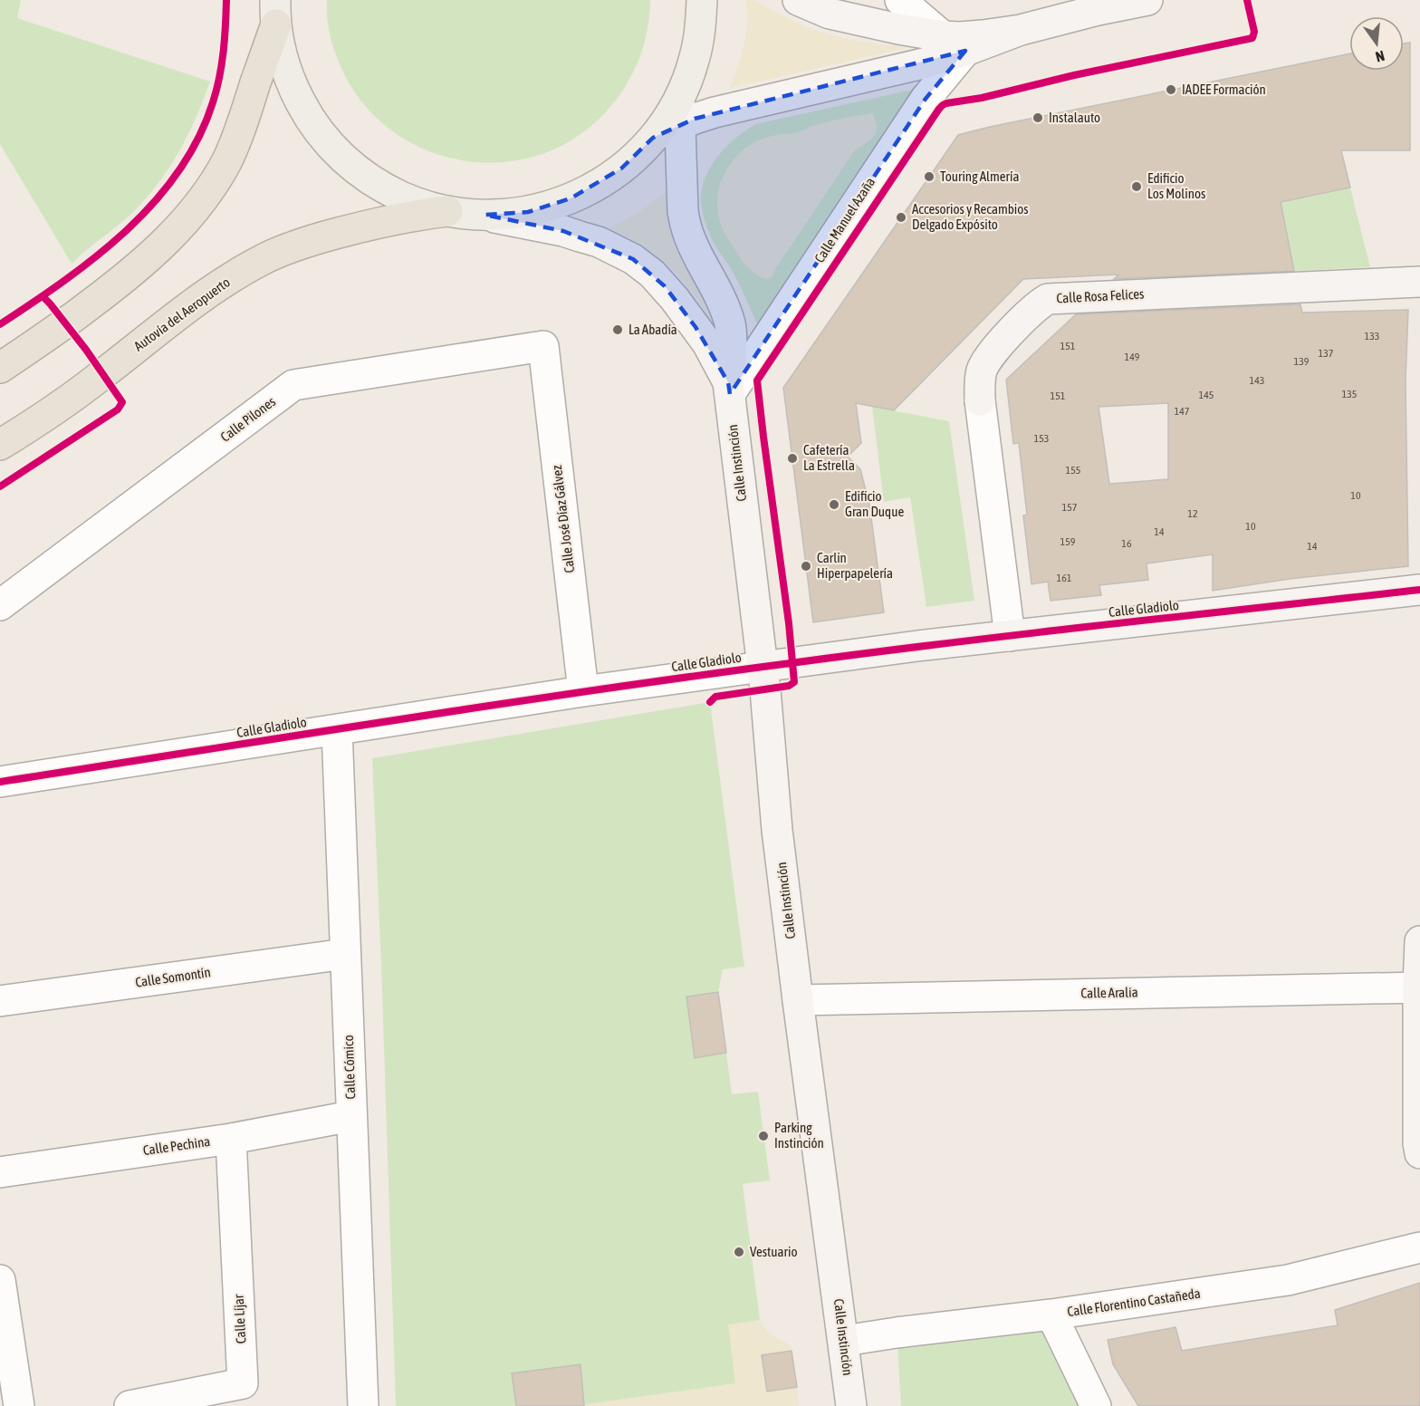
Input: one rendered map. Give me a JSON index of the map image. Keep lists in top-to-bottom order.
{
  "streets": {
    "highway": ["Autovía del Aeropuerto"],
    "street": [
      "Calle Manuel Azaña",
      "Calle Rosa Felices",
      "Calle Pilones",
      "Calle Instinción",
      "Calle José Díaz Gálvez",
      "Calle Gladiolo",
      "Calle Somontín",
      "Calle Aralia",
      "Calle Cómico",
      "Calle Pechina",
      "Calle Florentino Castañeda",
      "Calle Líjar"
    ]
  },
  "crossings": [
    ["Calle Manuel Azaña", "Calle Instinción"],
    ["Calle Rosa Felices", "Calle Gladiolo"],
    ["Calle Pilones", "Calle José Díaz Gálvez"],
    ["Calle Instinción", "Calle Gladiolo"],
    ["Calle Instinción", "Calle Aralia"],
    ["Calle Instinción", "Calle Florentino Castañeda"],
    ["Calle José Díaz Gálvez", "Calle Gladiolo"],
    ["Calle Gladiolo", "Calle Cómico"],
    ["Calle Somontín", "Calle Cómico"],
    ["Calle Cómico", "Calle Pechina"],
    ["Calle Pechina", "Calle Líjar"]
  ],
  "places": [
    "IADEE Formación",
    "Instalauto",
    "Touring Almería",
    "Edificio Los Molinos",
    "Accesorios y Recambios Delgado Expósito",
    "La Abadía",
    "Cafetería La Estrella",
    "Edificio Gran Duque",
    "Carlin Hiperpapelería",
    "Parking Instinción",
    "Vestuario"
  ],
  "house_numbers": [
    "133",
    "151",
    "137",
    "149",
    "139",
    "143",
    "135",
    "145",
    "151",
    "147",
    "153",
    "155",
    "10",
    "157",
    "12",
    "10",
    "14",
    "159",
    "16",
    "14",
    "161"
  ],
  "north": "bottom"
}
